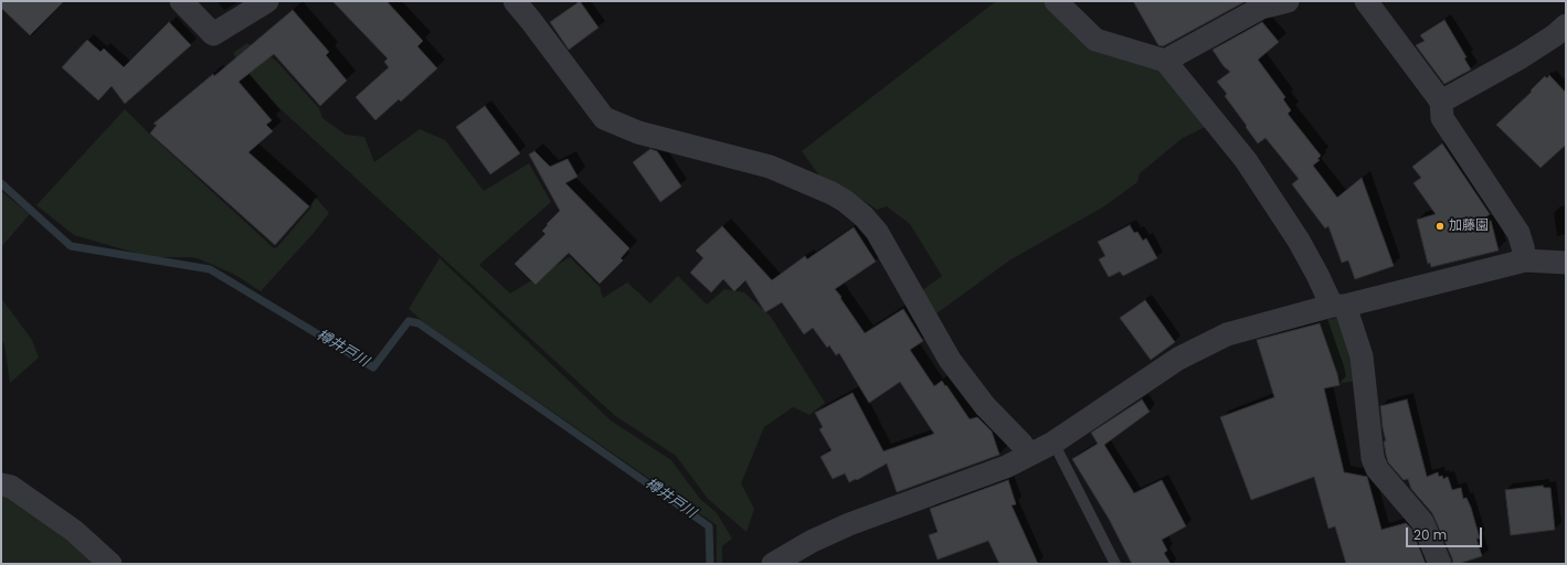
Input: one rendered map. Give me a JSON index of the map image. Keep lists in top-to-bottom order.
{
  "water": ["樽井戸川"],
  "places": ["加藤園"],
  "scale_bar": "20 m"
}
